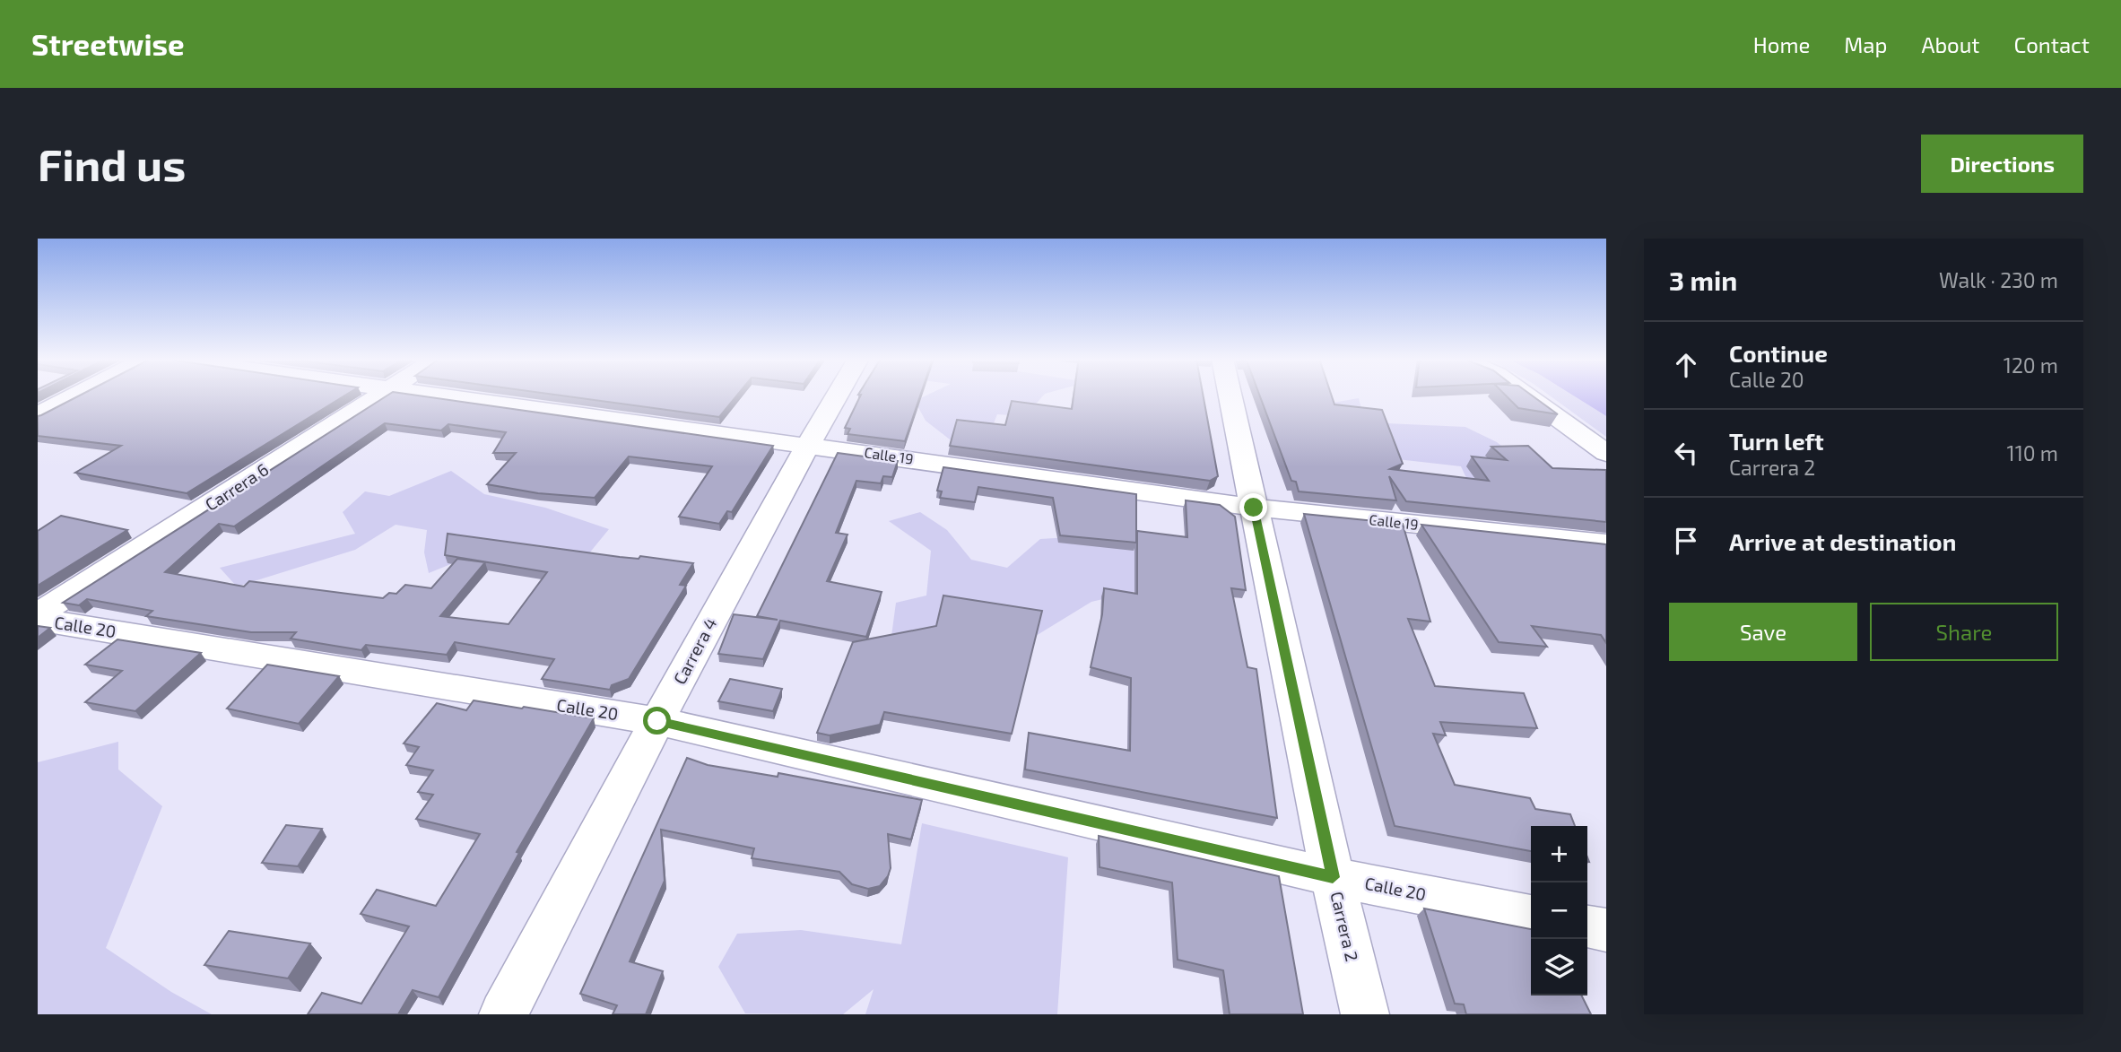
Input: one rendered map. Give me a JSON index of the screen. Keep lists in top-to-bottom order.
{
  "streets": {
    "street": [
      "Calle 19",
      "Carrera 6",
      "Calle 20",
      "Carrera 4",
      "Carrera 2"
    ]
  },
  "crossings": [
    ["Calle 19", "Carrera 4"],
    ["Calle 19", "Carrera 2"],
    ["Carrera 6", "Calle 20"],
    ["Calle 20", "Carrera 4"],
    ["Calle 20", "Carrera 2"]
  ],
  "page": {
    "header": "Streetwise",
    "nav": [
      "Home",
      "Map",
      "About",
      "Contact"
    ],
    "buttons": [
      "Directions",
      ["Save", "Share"]
    ],
    "title": "Find us",
    "heading": ["3 min", "Walk · 230 m"],
    "list": [
      ["Continue", "Calle 20", "120 m"],
      ["Turn left", "Carrera 2", "110 m"],
      "Arrive at destination"
    ],
    "map_buttons": ["+", "−"]
  }
}
